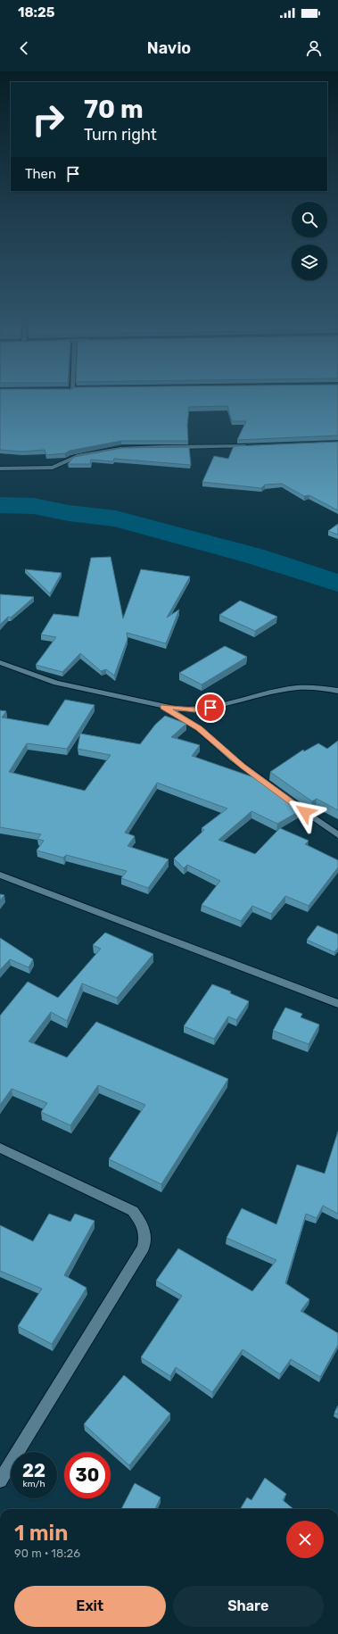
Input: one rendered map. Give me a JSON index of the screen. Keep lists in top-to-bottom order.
{
  "page": {
    "status": "18:25",
    "header": "Navio",
    "turn": ["70 m", "Turn right"],
    "then": "Then",
    "speed": "22 km/h",
    "limit": "30",
    "heading": ["1 min", "90 m · 18:26"],
    "buttons": ["Exit", "Share"]
  }
}
